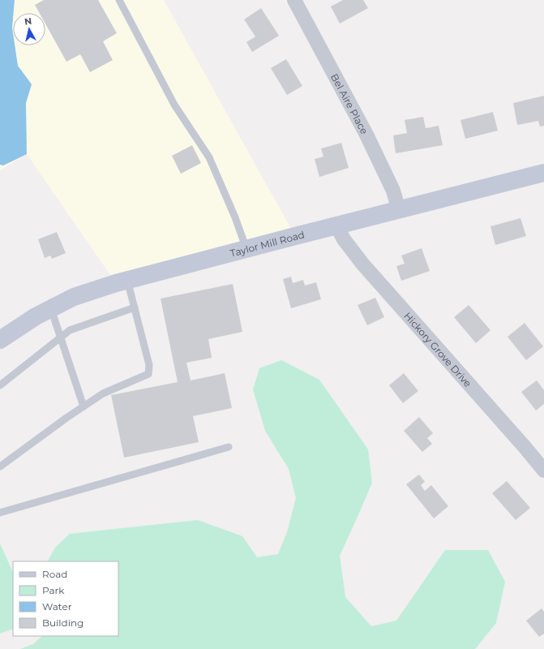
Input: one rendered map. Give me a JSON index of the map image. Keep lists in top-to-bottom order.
{
  "streets": {
    "main road": ["Taylor Mill Road"],
    "street": ["Bel Aire Place", "Hickory Grove Drive"]
  },
  "crossings": [
    ["Bel Aire Place", "Taylor Mill Road"],
    ["Taylor Mill Road", "Hickory Grove Drive"]
  ],
  "legend": [
    "Road",
    "Park",
    "Water",
    "Building"
  ],
  "north": "top"
}
